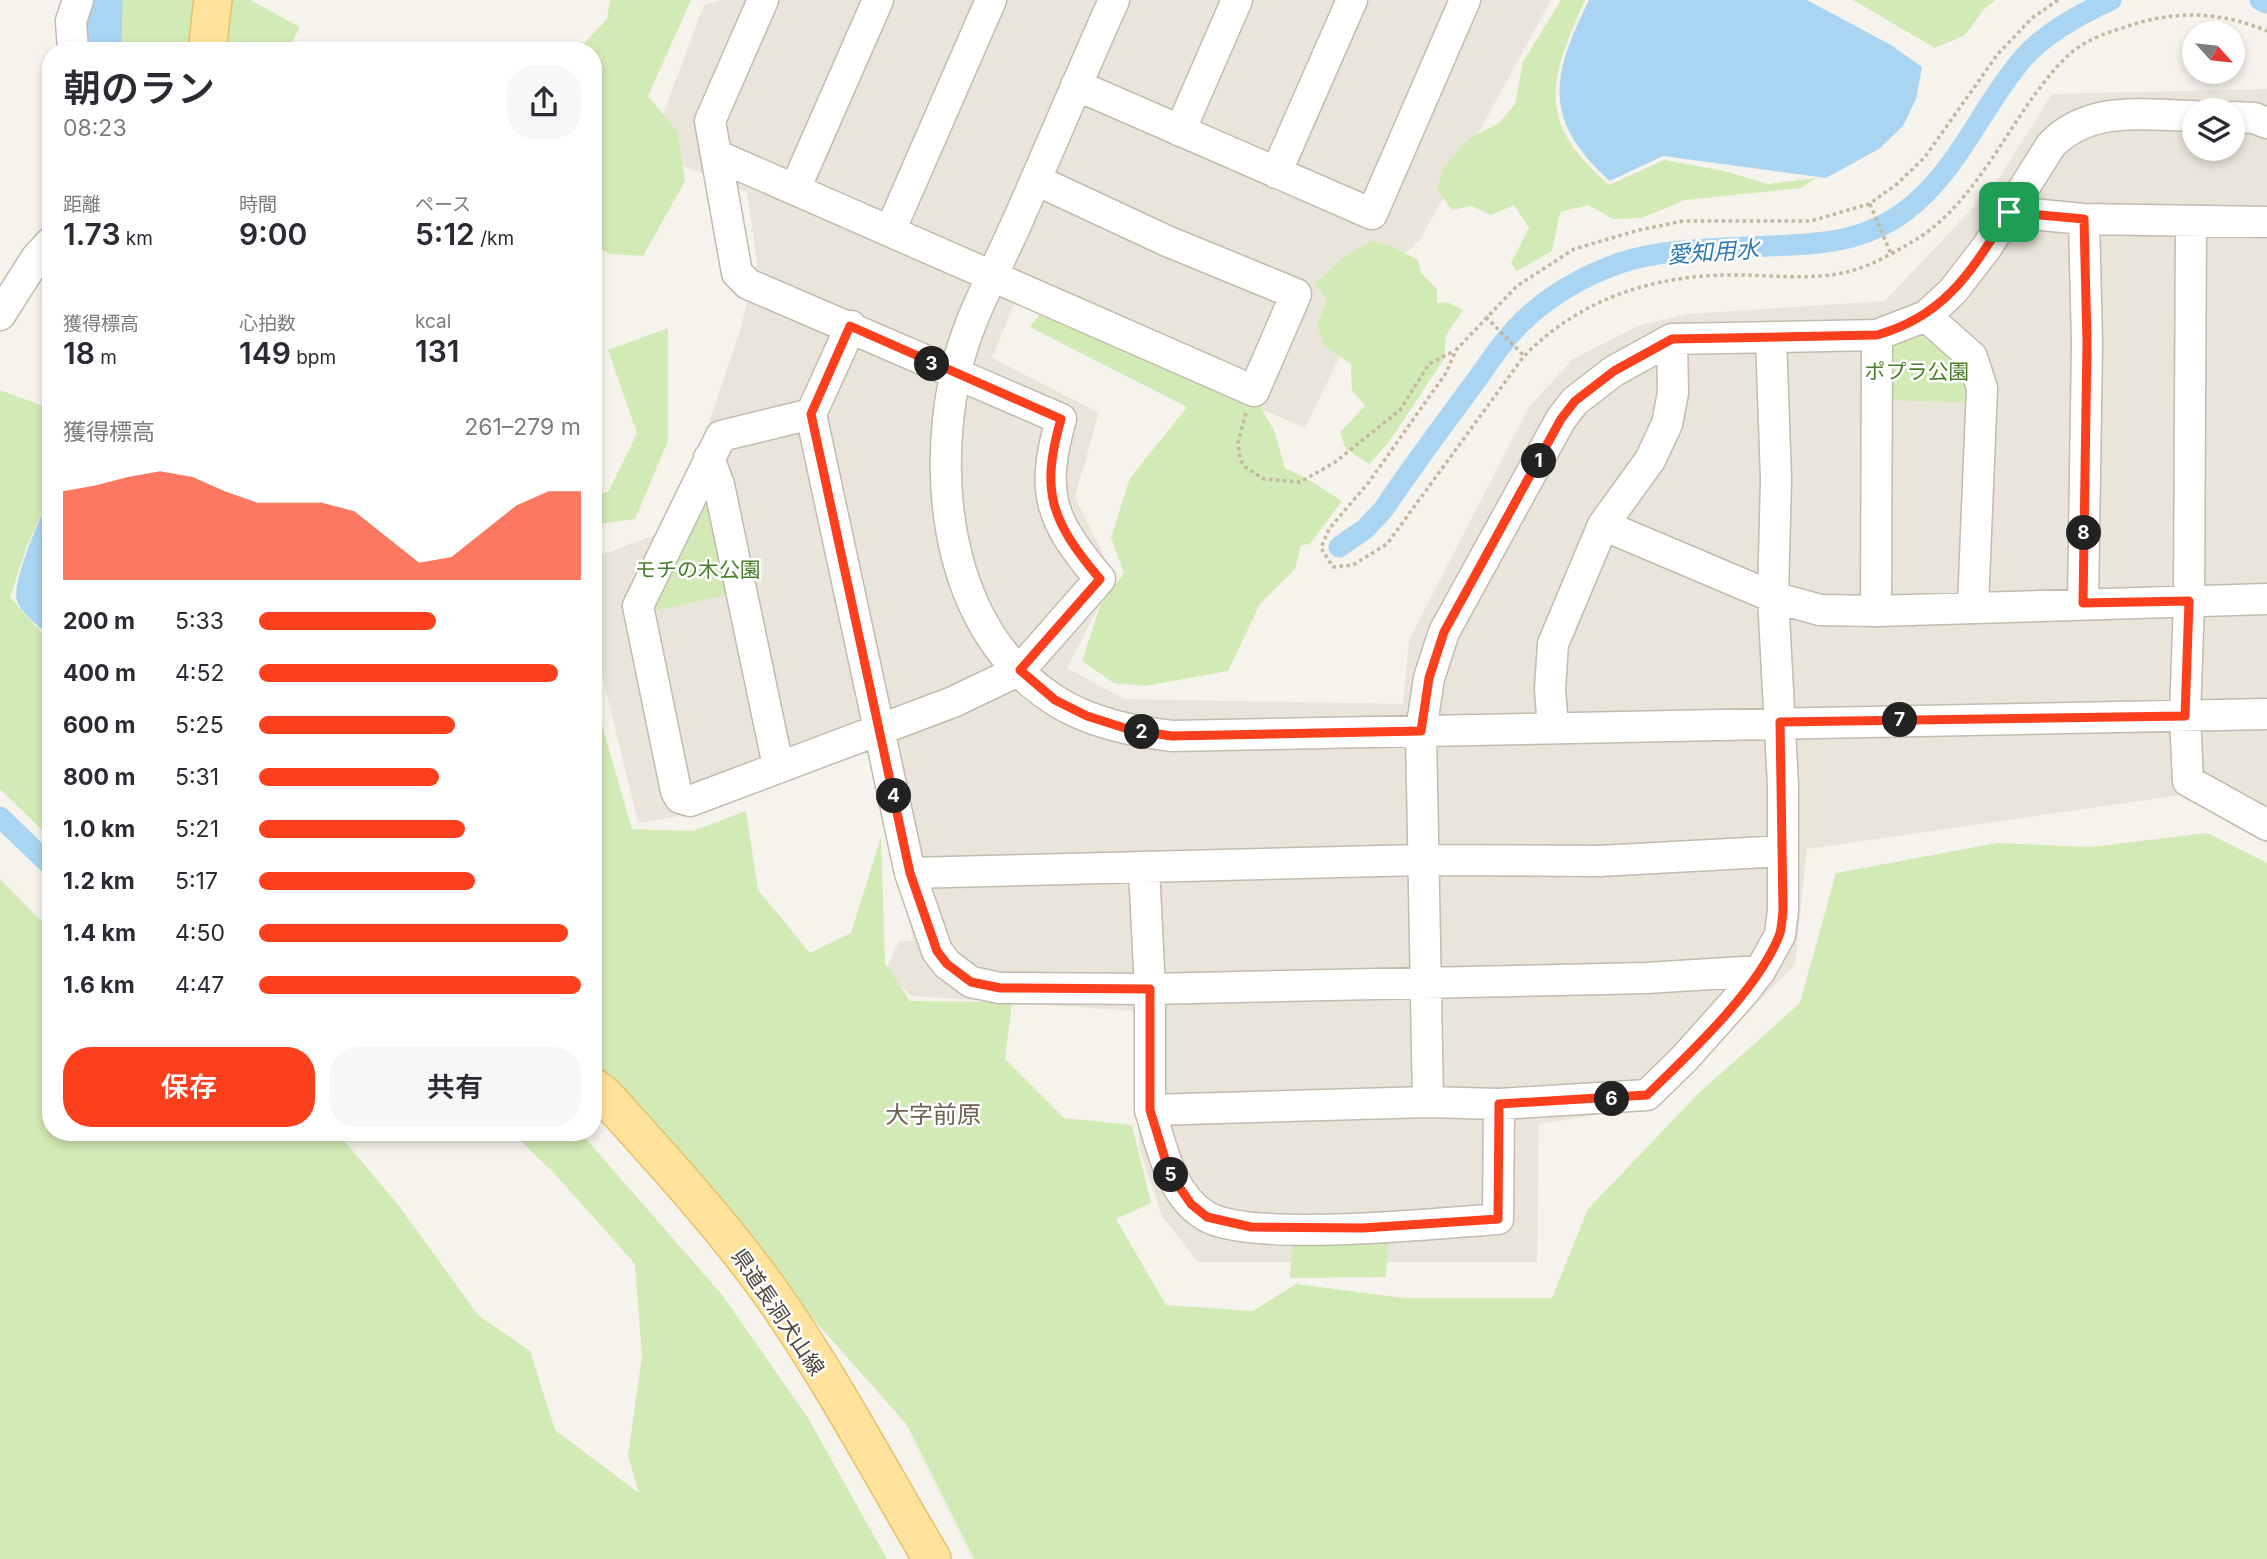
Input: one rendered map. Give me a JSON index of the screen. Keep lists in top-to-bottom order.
{
  "streets": {
    "main road": ["県道長洞犬山線"]
  },
  "districts": ["大字前原"],
  "water": ["愛知用水"],
  "parks": ["ポプラ公園", "モチの木公園"],
  "north": "bottom right",
  "page": {
    "heading": ["朝のラン", "08:23"],
    "stats": [
      ["距離", "1.73 km"],
      ["時間", "9:00"],
      ["ペース", "5:12 /km"],
      ["獲得標高", "18 m"],
      ["心拍数", "149 bpm"],
      ["kcal", "131"]
    ],
    "pins": [
      "3",
      "1",
      "8",
      "7",
      "2",
      "4",
      "6",
      "5"
    ],
    "chart": ["獲得標高", "261–279 m"],
    "list": [
      {
        "name": "200 m",
        "note": "5:33"
      },
      {
        "name": "400 m",
        "note": "4:52"
      },
      {
        "name": "600 m",
        "note": "5:25"
      },
      {
        "name": "800 m",
        "note": "5:31"
      },
      {
        "name": "1.0 km",
        "note": "5:21"
      },
      {
        "name": "1.2 km",
        "note": "5:17"
      },
      {
        "name": "1.4 km",
        "note": "4:50"
      },
      {
        "name": "1.6 km",
        "note": "4:47"
      }
    ],
    "buttons": ["保存", "共有"]
  }
}
